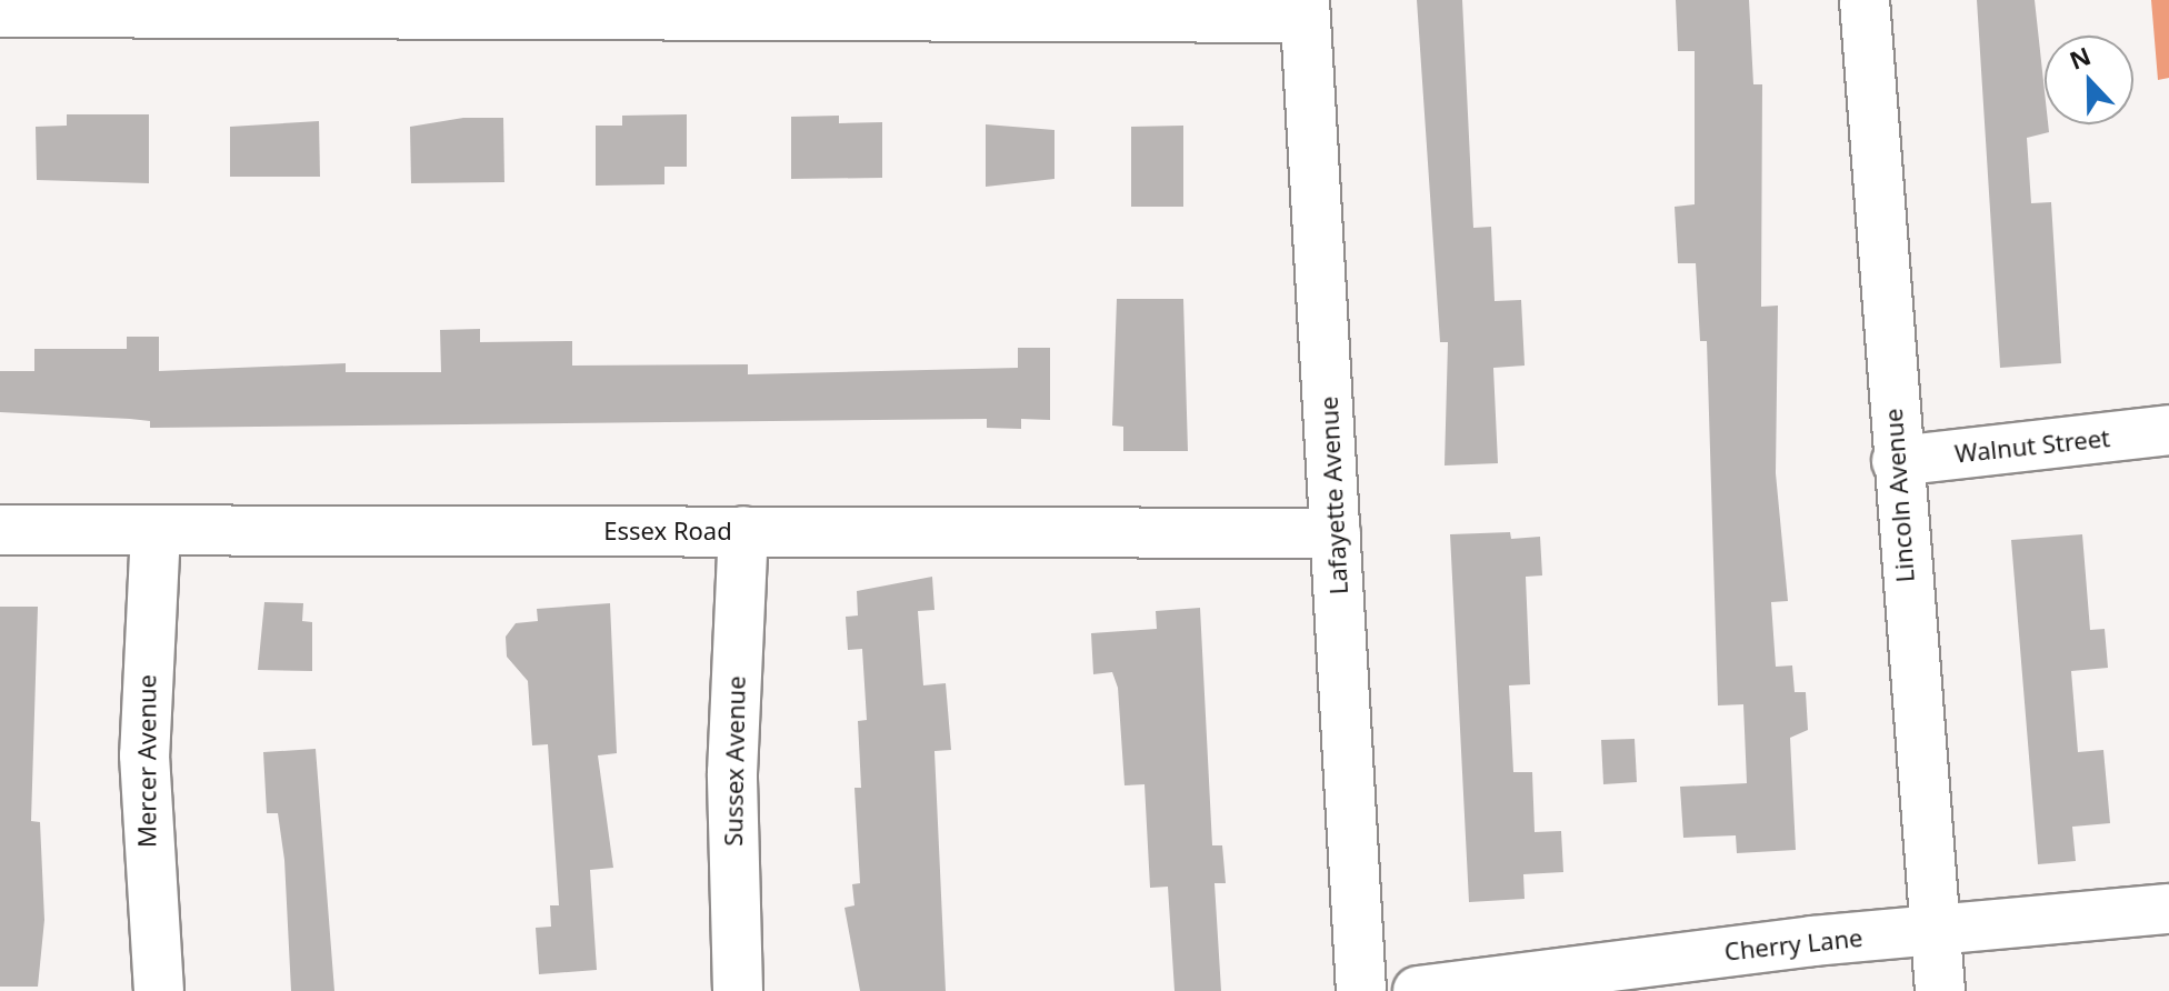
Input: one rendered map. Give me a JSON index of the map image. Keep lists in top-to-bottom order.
{
  "streets": {
    "street": [
      "Walnut Street",
      "Lafayette Avenue",
      "Lincoln Avenue",
      "Essex Road",
      "Mercer Avenue",
      "Sussex Avenue",
      "Cherry Lane"
    ]
  },
  "crossings": [
    ["Walnut Street", "Lincoln Avenue"],
    ["Lafayette Avenue", "Essex Road"],
    ["Lincoln Avenue", "Cherry Lane"],
    ["Essex Road", "Mercer Avenue"],
    ["Essex Road", "Sussex Avenue"]
  ],
  "north": "top"
}
